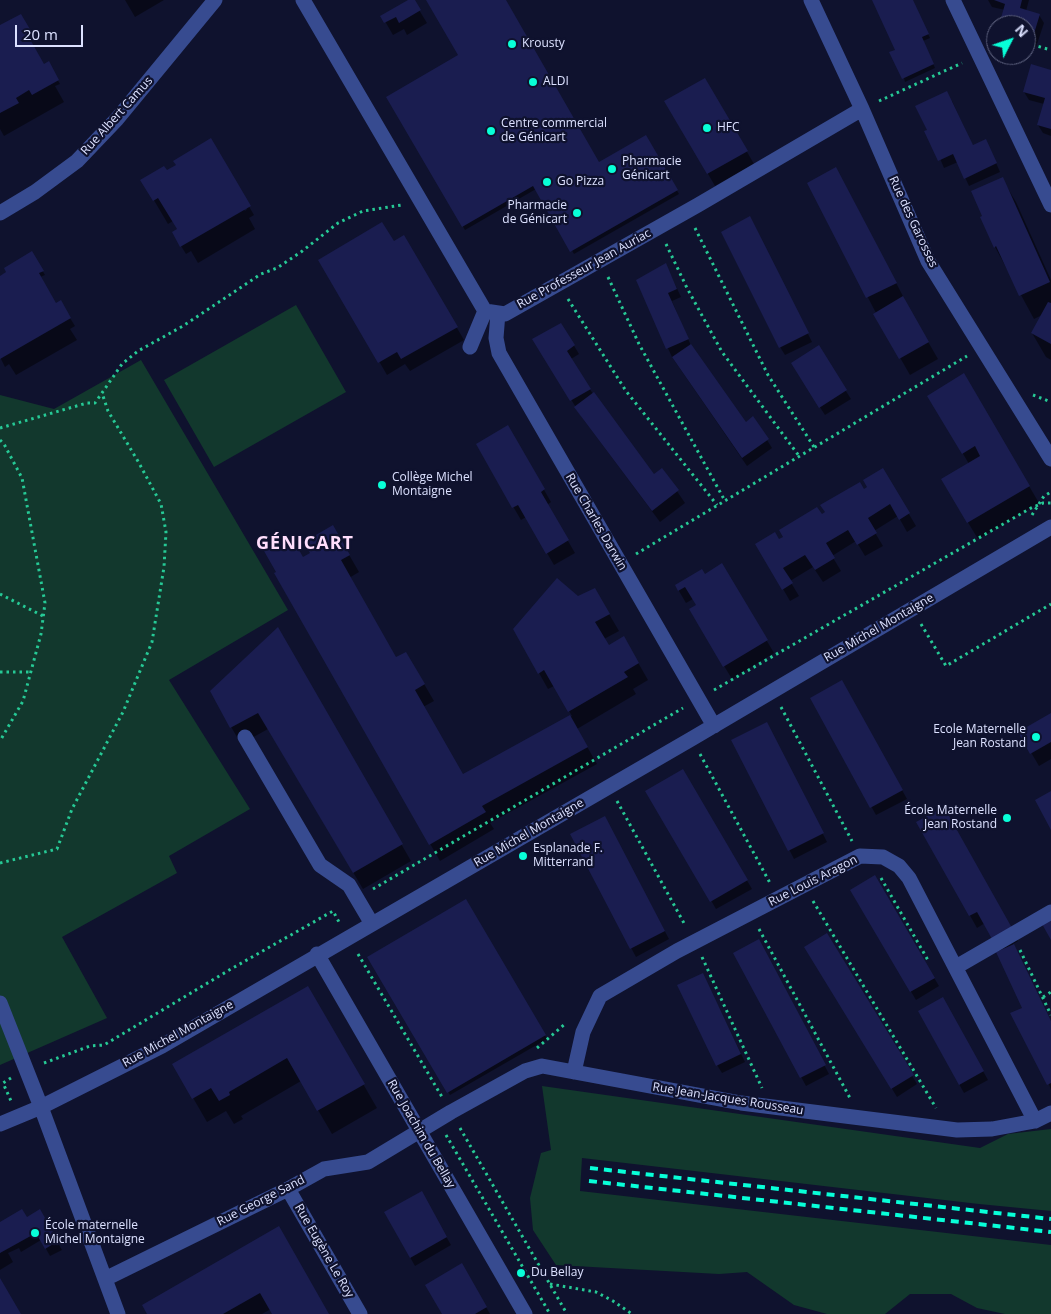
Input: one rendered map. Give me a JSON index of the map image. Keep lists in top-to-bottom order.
{
  "streets": {
    "street": [
      "Rue Albert Camus",
      "Rue des Garosses",
      "Rue Professeur Jean Auriac",
      "Rue Charles Darwin",
      "Rue Michel Montaigne",
      "Rue Louis Aragon",
      "Rue Jean-Jacques Rousseau",
      "Rue Joachim du Bellay",
      "Rue George Sand",
      "Rue Eugène Le Roy"
    ]
  },
  "crossings": [
    ["Rue des Garosses", "Rue Professeur Jean Auriac"],
    ["Rue Professeur Jean Auriac", "Rue Charles Darwin"],
    ["Rue Charles Darwin", "Rue Michel Montaigne"],
    ["Rue Michel Montaigne", "Rue Joachim du Bellay"],
    ["Rue Louis Aragon", "Rue Jean-Jacques Rousseau"],
    ["Rue Joachim du Bellay", "Rue George Sand"],
    ["Rue George Sand", "Rue Eugène Le Roy"]
  ],
  "districts": ["GÉNICART"],
  "places": [
    "Krousty",
    "ALDI",
    "HFC",
    "Centre commercial de Génicart",
    "Pharmacie Génicart",
    "Go Pizza",
    "Pharmacie de Génicart",
    "Collège Michel Montaigne",
    "Ecole Maternelle Jean Rostand",
    "École Maternelle Jean Rostand",
    "Esplanade F. Mitterrand",
    "École maternelle Michel Montaigne",
    "Du Bellay"
  ],
  "scale_bar": "20 m",
  "north": "top right"
}
